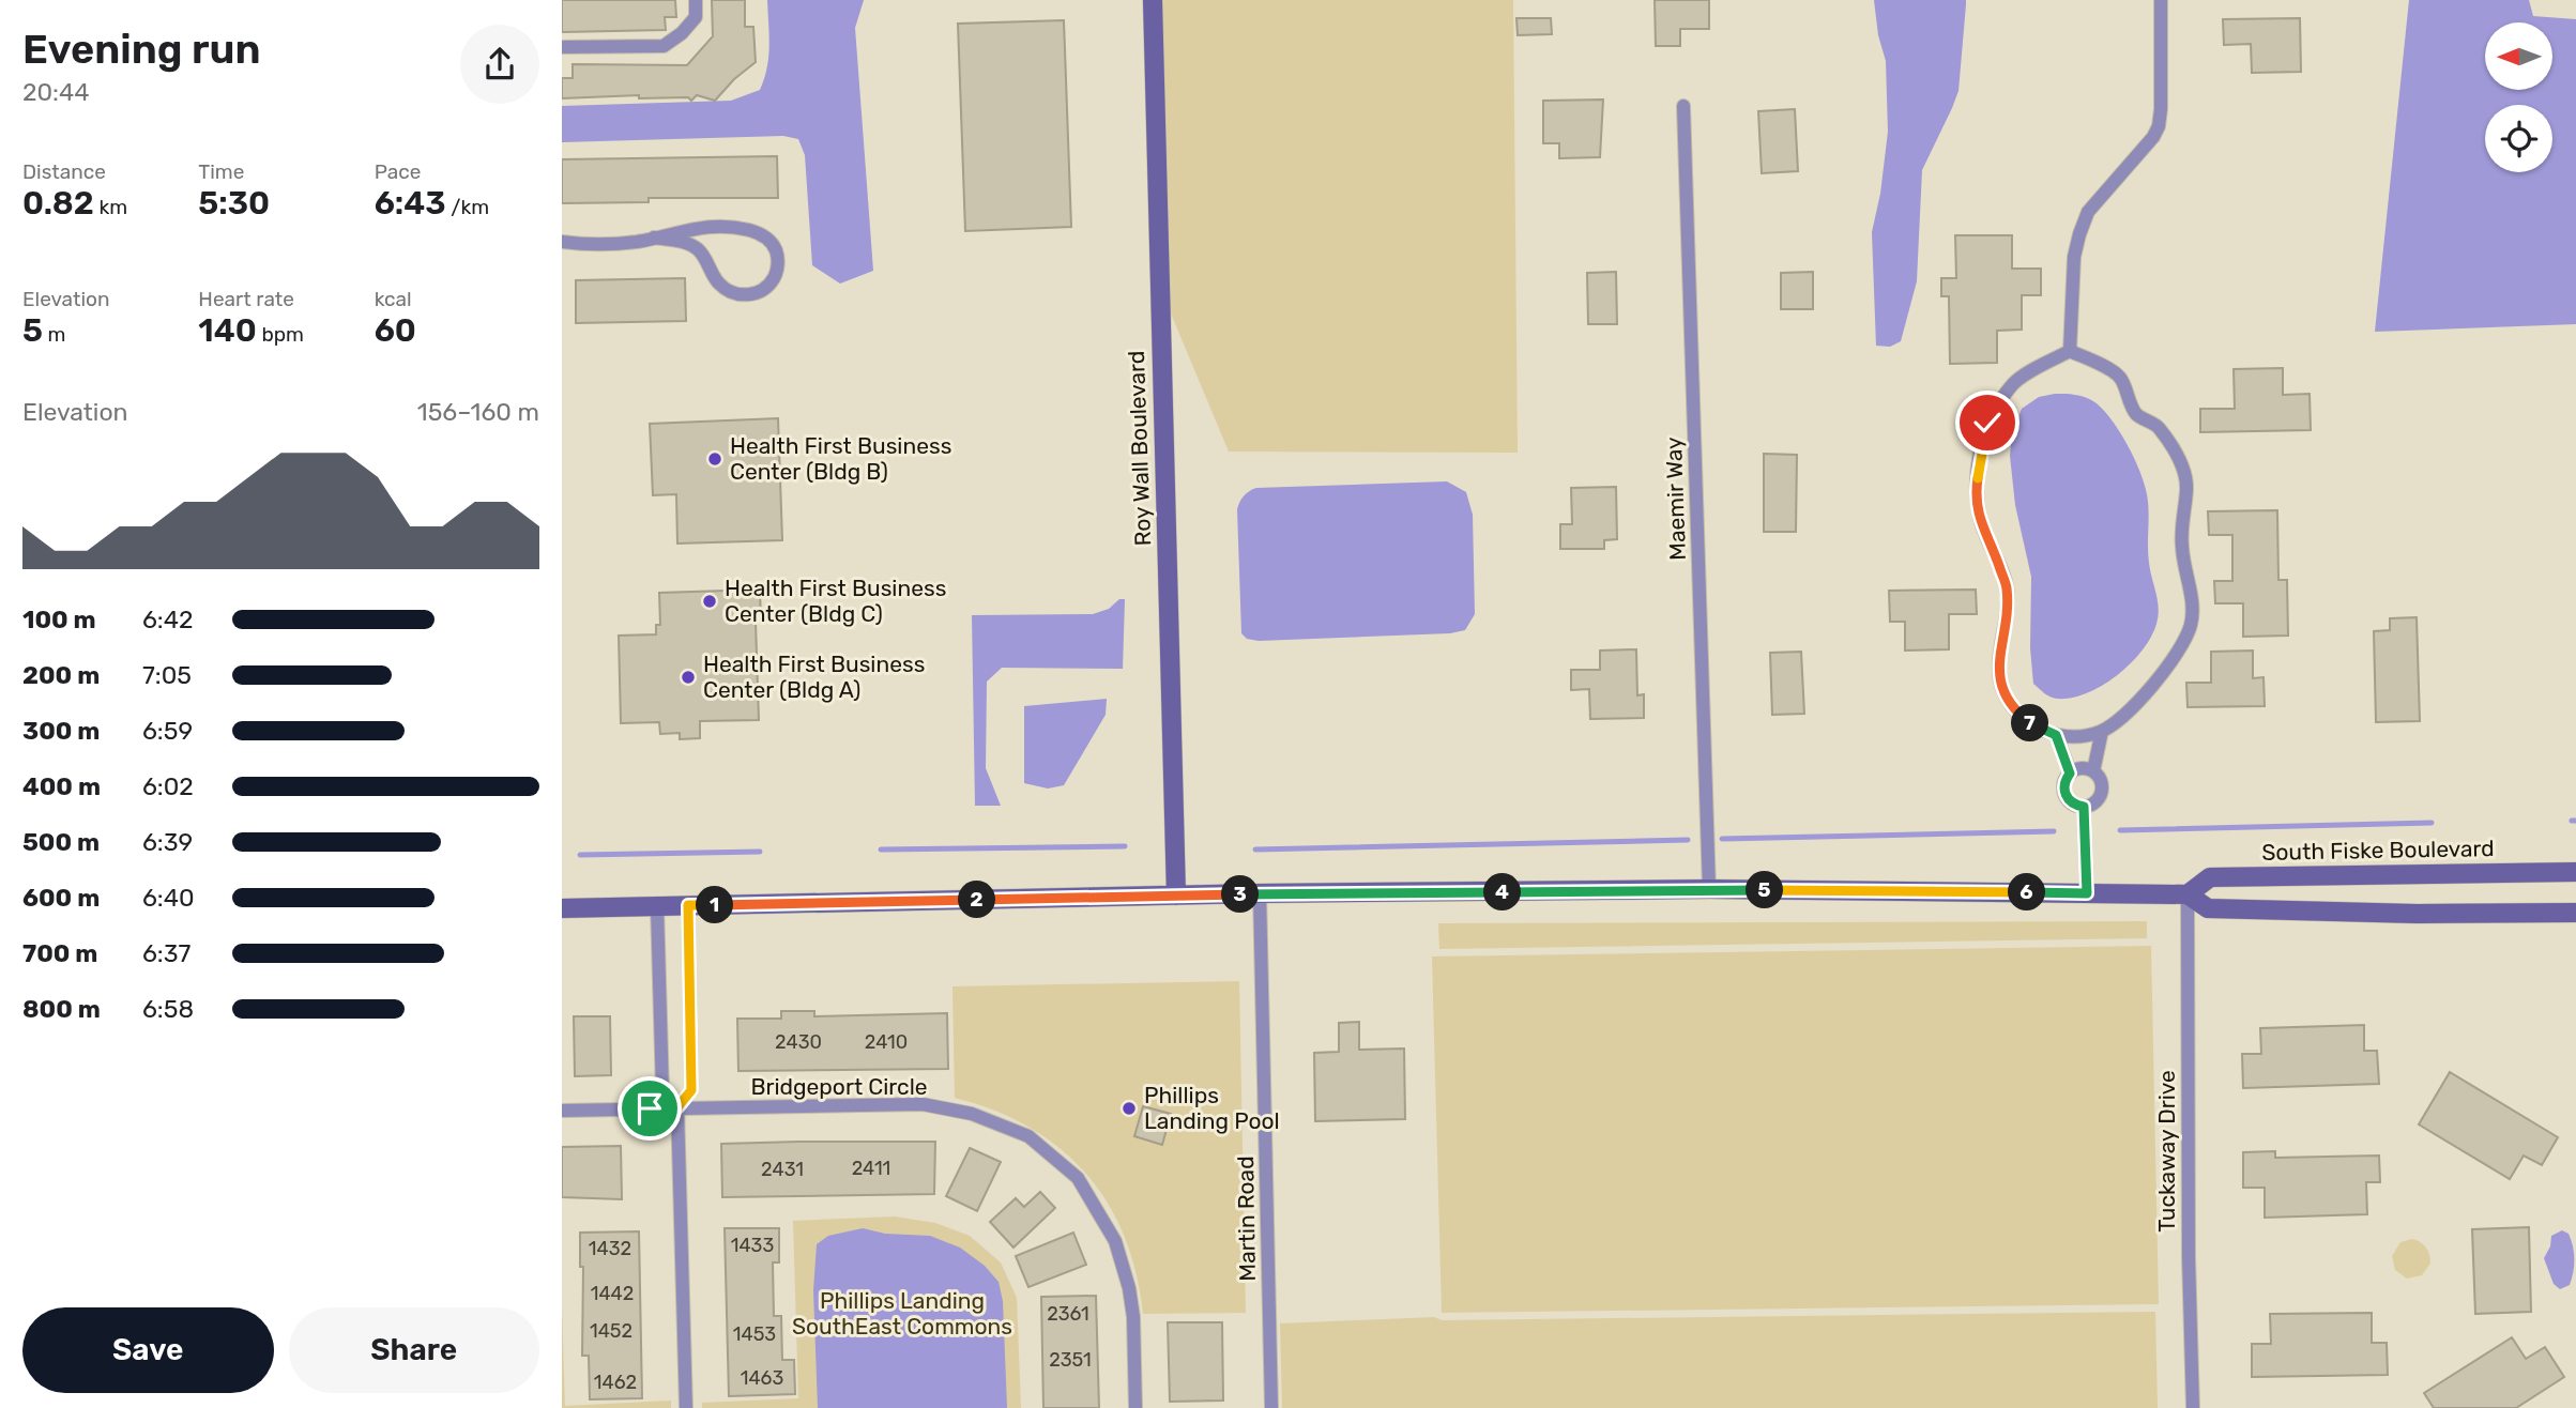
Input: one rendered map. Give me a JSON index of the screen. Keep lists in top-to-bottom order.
{
  "streets": {
    "main road": ["Roy Wall Boulevard", "South Fiske Boulevard"],
    "street": [
      "Maemir Way",
      "Bridgeport Circle",
      "Tuckaway Drive",
      "Martin Road"
    ]
  },
  "crossings": [
    ["Roy Wall Boulevard", "South Fiske Boulevard"],
    ["Maemir Way", "South Fiske Boulevard"],
    ["South Fiske Boulevard", "Tuckaway Drive"],
    ["South Fiske Boulevard", "Martin Road"]
  ],
  "parks": ["Phillips Landing SouthEast Commons"],
  "places": [
    "Health First Business Center (Bldg B)",
    "Health First Business Center (Bldg C)",
    "Health First Business Center (Bldg A)",
    "Phillips Landing Pool"
  ],
  "house_numbers": [
    "2430",
    "2410",
    "2411",
    "2431",
    "1433",
    "1432",
    "1442",
    "2361",
    "1452",
    "1453",
    "2351",
    "1463",
    "1462"
  ],
  "north": "left",
  "page": {
    "heading": ["Evening run", "20:44"],
    "stats": [
      ["Distance", "0.82 km"],
      ["Time", "5:30"],
      ["Pace", "6:43 /km"],
      ["Elevation", "5 m"],
      ["Heart rate", "140 bpm"],
      ["kcal", "60"]
    ],
    "chart": ["Elevation", "156–160 m"],
    "list": [
      {
        "name": "100 m",
        "note": "6:42"
      },
      {
        "name": "200 m",
        "note": "7:05"
      },
      {
        "name": "300 m",
        "note": "6:59"
      },
      {
        "name": "400 m",
        "note": "6:02"
      },
      {
        "name": "500 m",
        "note": "6:39"
      },
      {
        "name": "600 m",
        "note": "6:40"
      },
      {
        "name": "700 m",
        "note": "6:37"
      },
      {
        "name": "800 m",
        "note": "6:58"
      }
    ],
    "pins": [
      "7",
      "5",
      "4",
      "6",
      "3",
      "2",
      "1"
    ],
    "buttons": ["Save", "Share"]
  }
}
